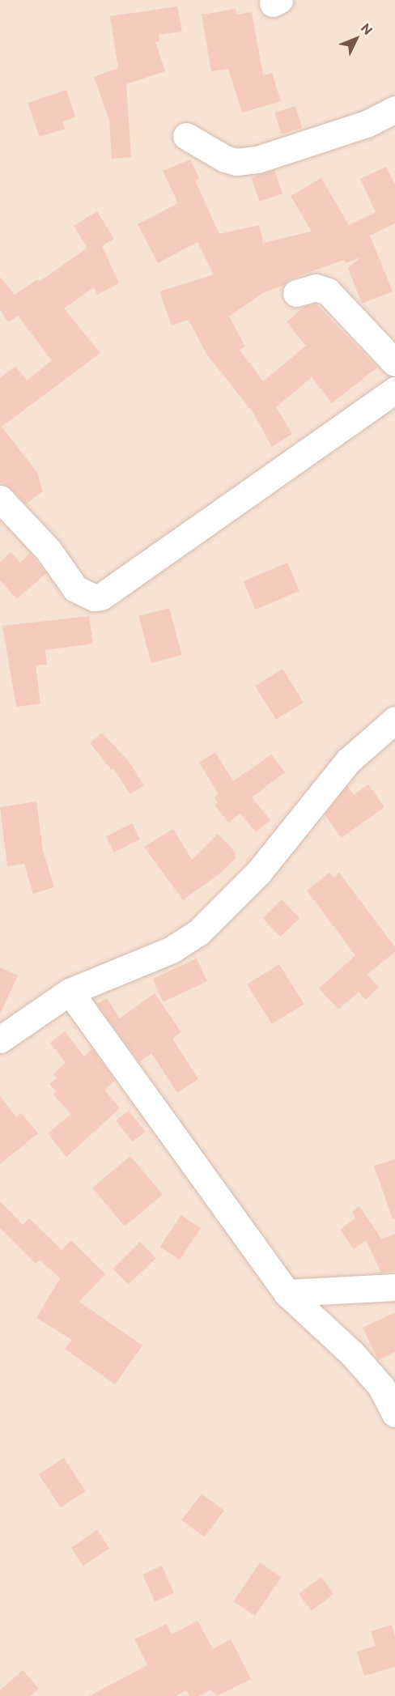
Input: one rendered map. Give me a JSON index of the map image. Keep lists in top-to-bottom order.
{
  "north": "top right"
}
